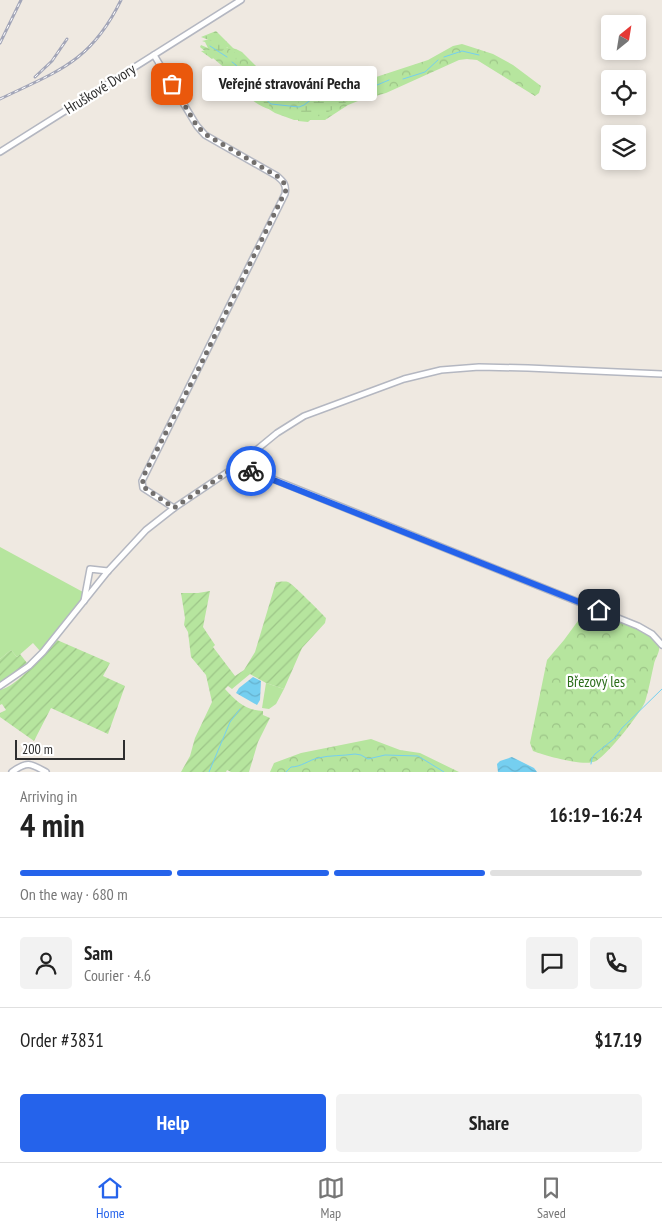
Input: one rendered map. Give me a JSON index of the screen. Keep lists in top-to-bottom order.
{
  "streets": {
    "street": ["Hruškové Dvory"]
  },
  "parks": ["Březový les"],
  "places": ["Veřejné stravování Pecha"],
  "scale_bar": "200 m",
  "north": "top right",
  "page": {
    "bubble": "Veřejné stravování Pecha",
    "scale": "200 m",
    "heading": ["4 min", "Arriving in", "16:19–16:24"],
    "panel": [
      "Sam",
      "Courier · 4.6",
      "Order #3831",
      "$17.19"
    ],
    "bar": "On the way · 680 m",
    "buttons": ["Help", "Share"],
    "tabs": ["Home", "Map", "Saved"]
  }
}
